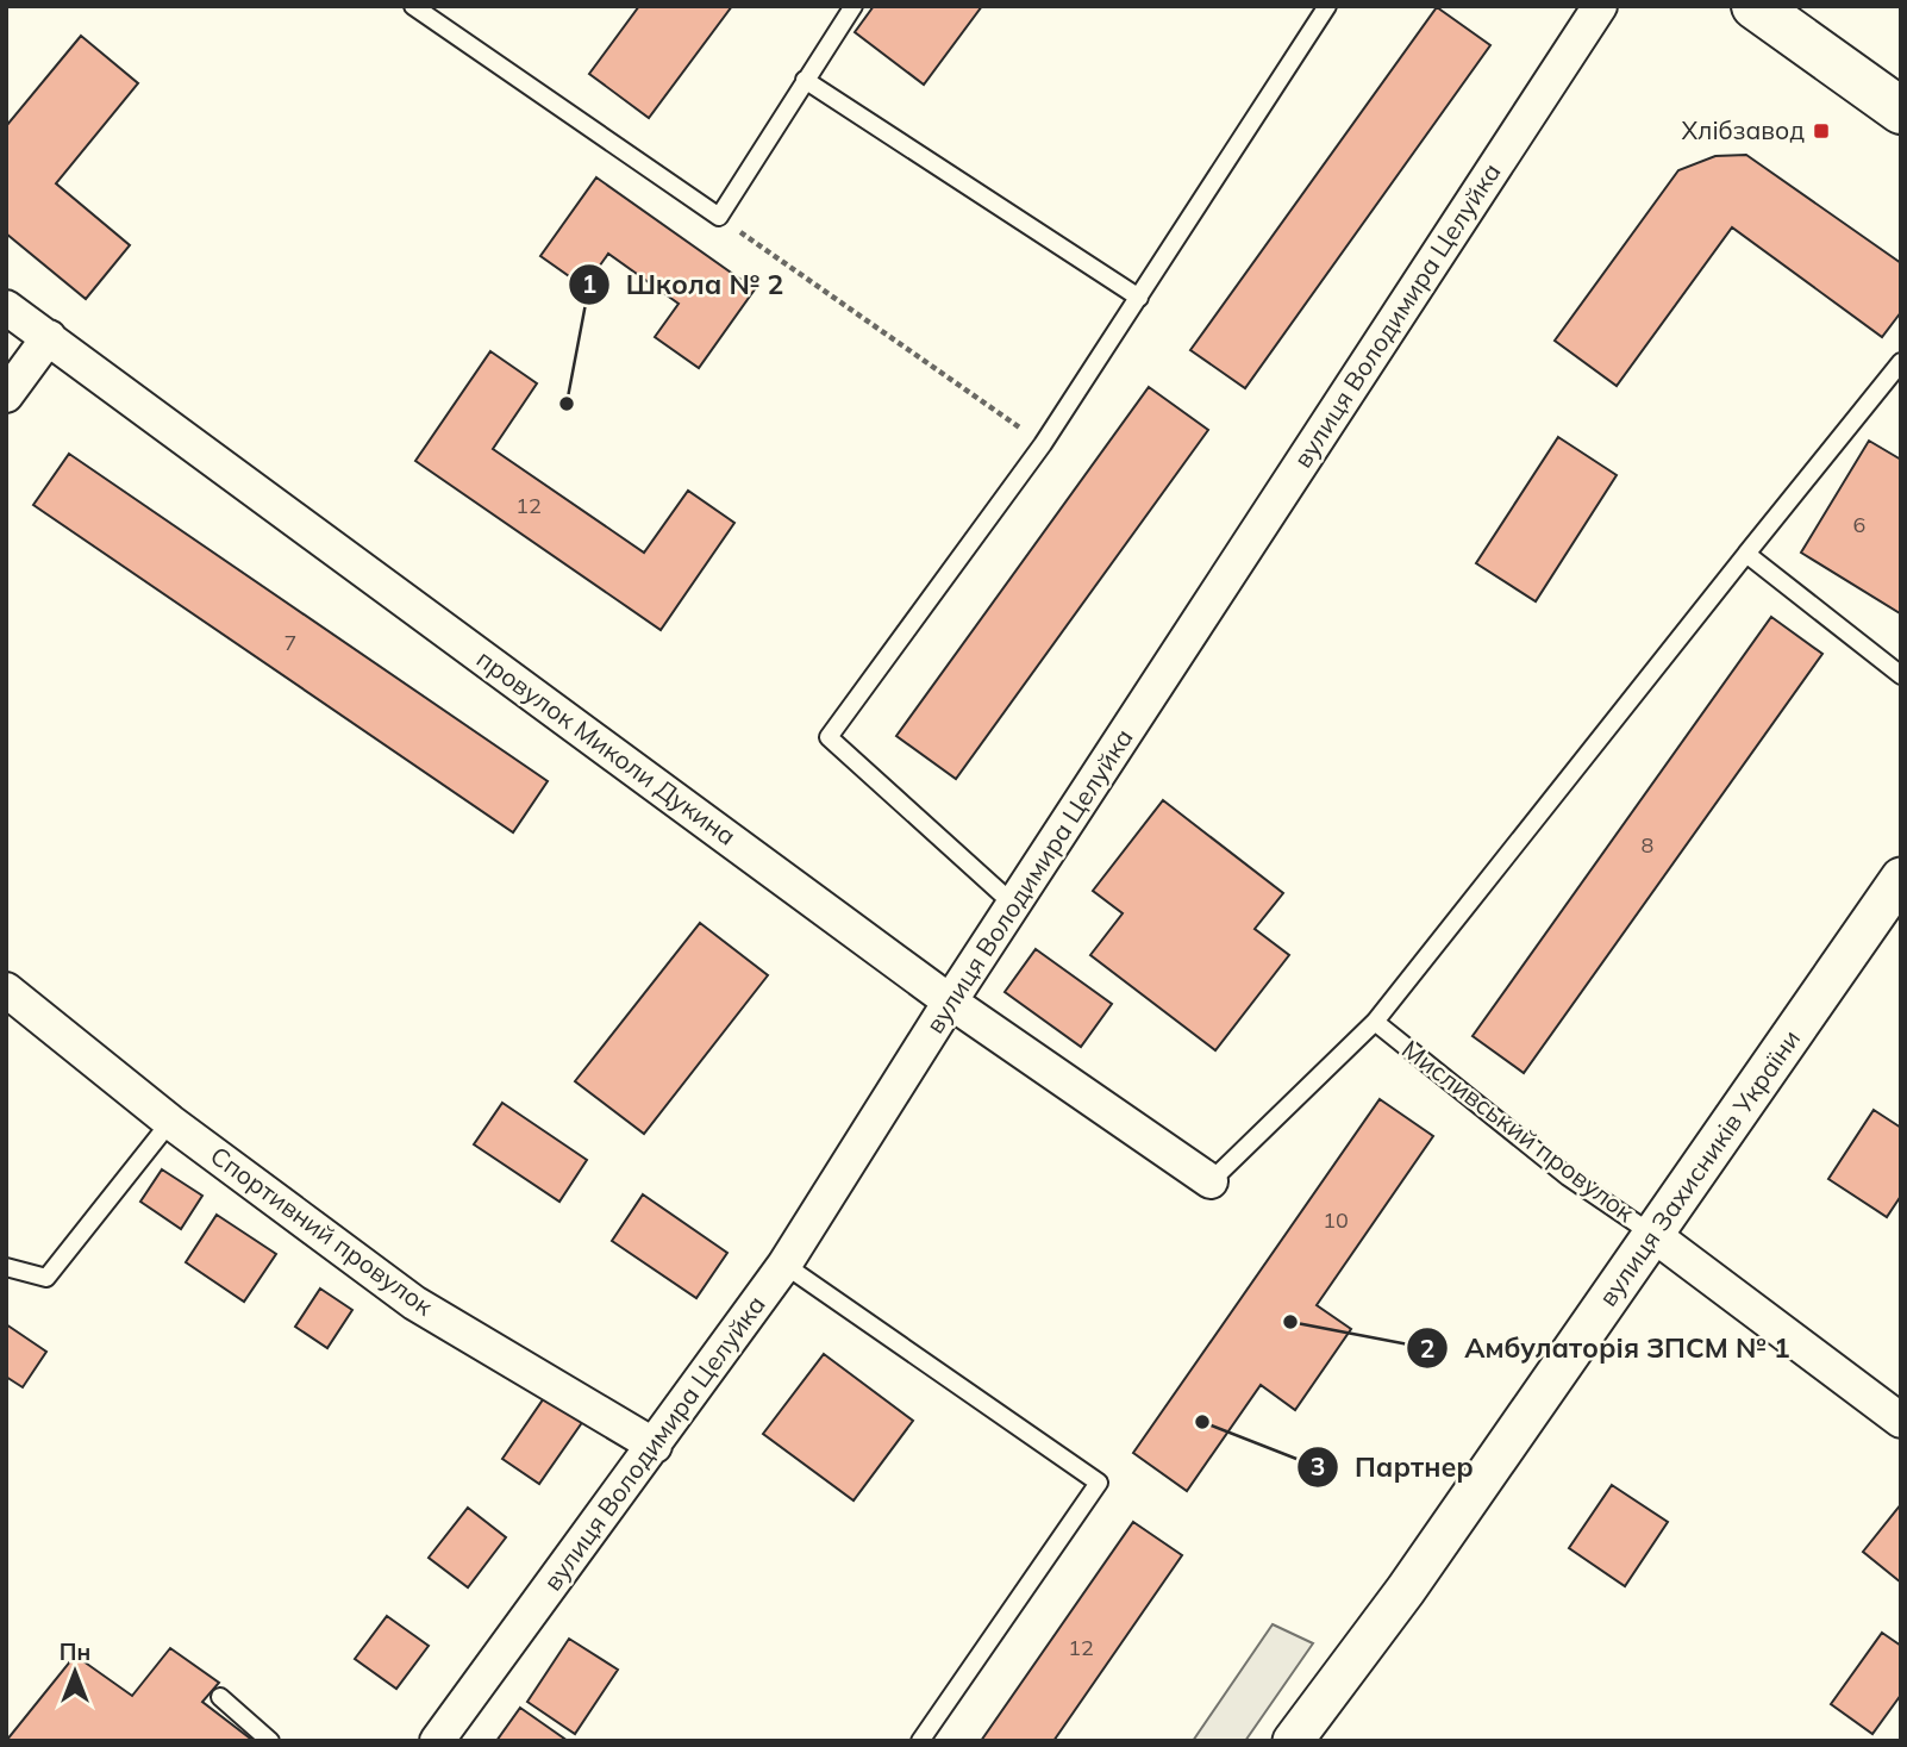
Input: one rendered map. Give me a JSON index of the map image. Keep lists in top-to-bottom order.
{
  "streets": {
    "street": [
      "вулиця Володимира Целуйка",
      "провулок Миколи Дукина",
      "Мисливський провулок",
      "вулиця Захисників України",
      "Спортивний провулок"
    ]
  },
  "crossings": [
    ["вулиця Володимира Целуйка", "провулок Миколи Дукина"],
    ["вулиця Володимира Целуйка", "Спортивний провулок"],
    ["Мисливський провулок", "вулиця Захисників України"]
  ],
  "places": {
    "transit": ["Хлібзавод"],
    "other": ["Школа № 2", "Амбулаторія ЗПСМ № 1", "Партнер"]
  },
  "house_numbers": [
    "12",
    "6",
    "7",
    "8",
    "10",
    "12"
  ],
  "north": "top"
}
